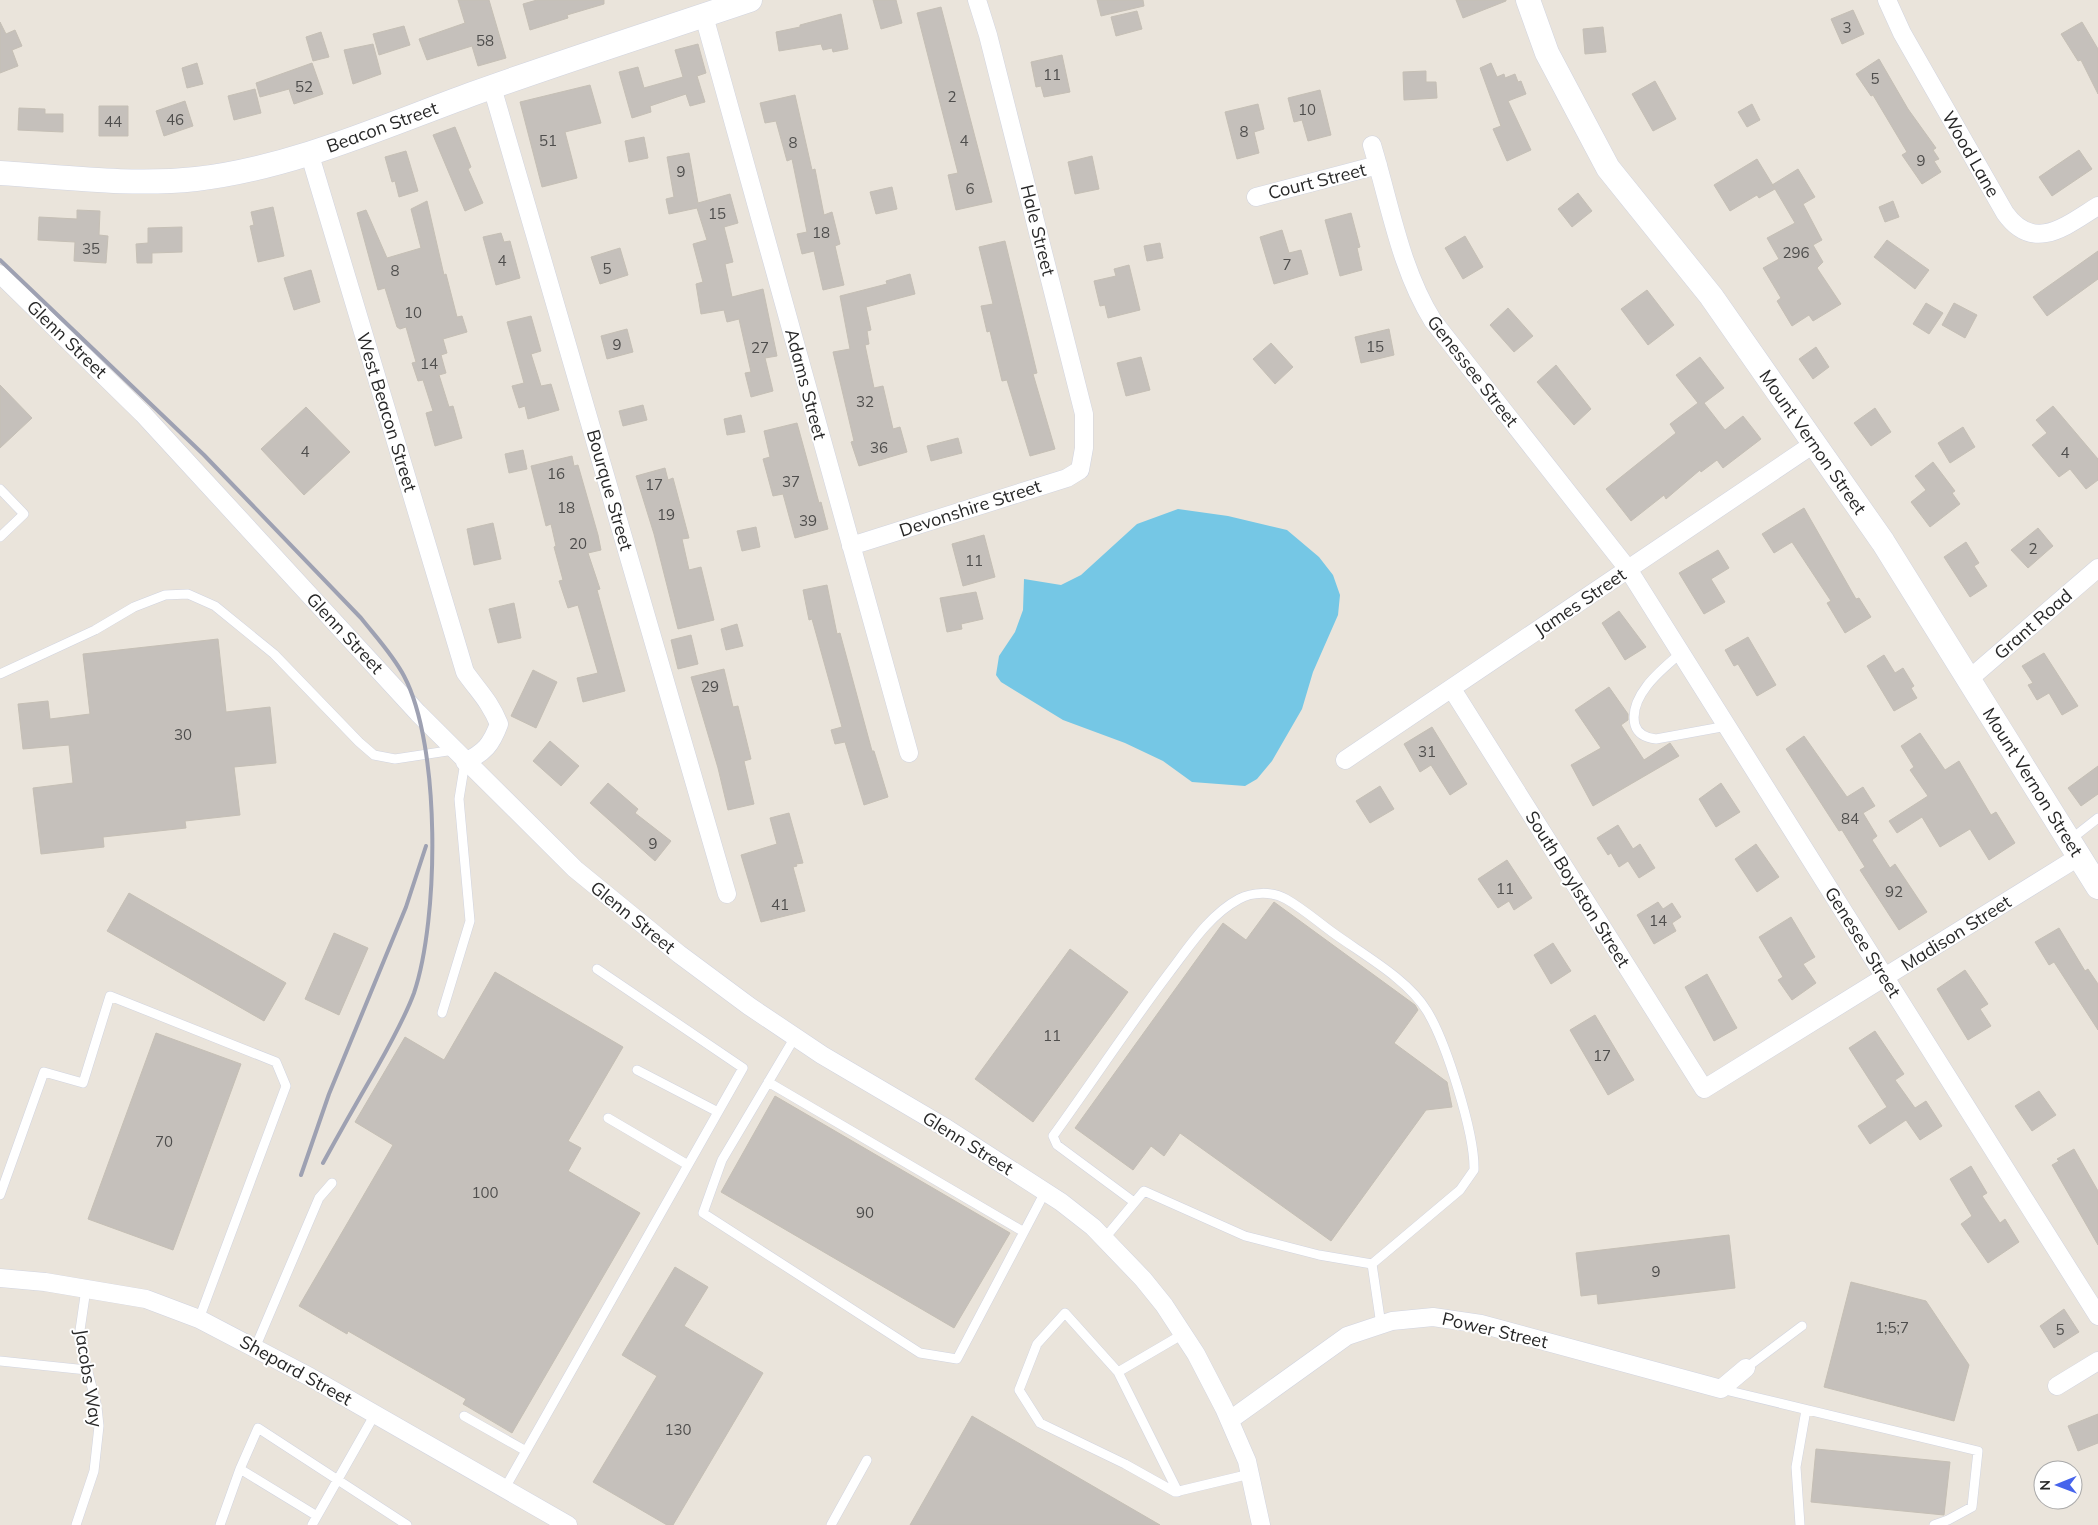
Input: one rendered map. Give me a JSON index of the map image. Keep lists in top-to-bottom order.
{
  "streets": {
    "main road": ["Beacon Street", "Mount Vernon Street"],
    "street": [
      "Wood Lane",
      "Court Street",
      "Hale Street",
      "Glenn Street",
      "Genessee Street",
      "Adams Street",
      "West Beacon Street",
      "Bourque Street",
      "Devonshire Street",
      "James Street",
      "Grant Road",
      "South Boylston Street",
      "Madison Street",
      "Genesee Street",
      "Power Street",
      "Shepard Street"
    ],
    "lane": ["Jacobs Way"]
  },
  "crossings": [
    ["Beacon Street", "Adams Street"],
    ["Beacon Street", "West Beacon Street"],
    ["Beacon Street", "Bourque Street"],
    ["Court Street", "Genessee Street"],
    ["Hale Street", "Devonshire Street"],
    ["Glenn Street", "West Beacon Street"],
    ["Glenn Street", "Power Street"],
    ["Genessee Street", "James Street"],
    ["Genessee Street", "Genesee Street"],
    ["Adams Street", "Devonshire Street"],
    ["Mount Vernon Street", "James Street"],
    ["Mount Vernon Street", "Grant Road"],
    ["Mount Vernon Street", "Madison Street"],
    ["James Street", "South Boylston Street"],
    ["James Street", "Genesee Street"],
    ["South Boylston Street", "Madison Street"],
    ["Madison Street", "Genesee Street"],
    ["Shepard Street", "Jacobs Way"]
  ],
  "house_numbers": [
    "3",
    "58",
    "11",
    "5",
    "52",
    "2",
    "10",
    "46",
    "44",
    "8",
    "51",
    "4",
    "8",
    "9",
    "9",
    "6",
    "15",
    "18",
    "35",
    "296",
    "4",
    "7",
    "5",
    "8",
    "10",
    "9",
    "15",
    "27",
    "14",
    "32",
    "36",
    "4",
    "4",
    "16",
    "37",
    "17",
    "18",
    "19",
    "39",
    "20",
    "2",
    "11",
    "29",
    "30",
    "31",
    "84",
    "9",
    "11",
    "92",
    "41",
    "14",
    "11",
    "17",
    "70",
    "100",
    "90",
    "9",
    "1;5;7",
    "5",
    "130"
  ],
  "north": "left"
}
